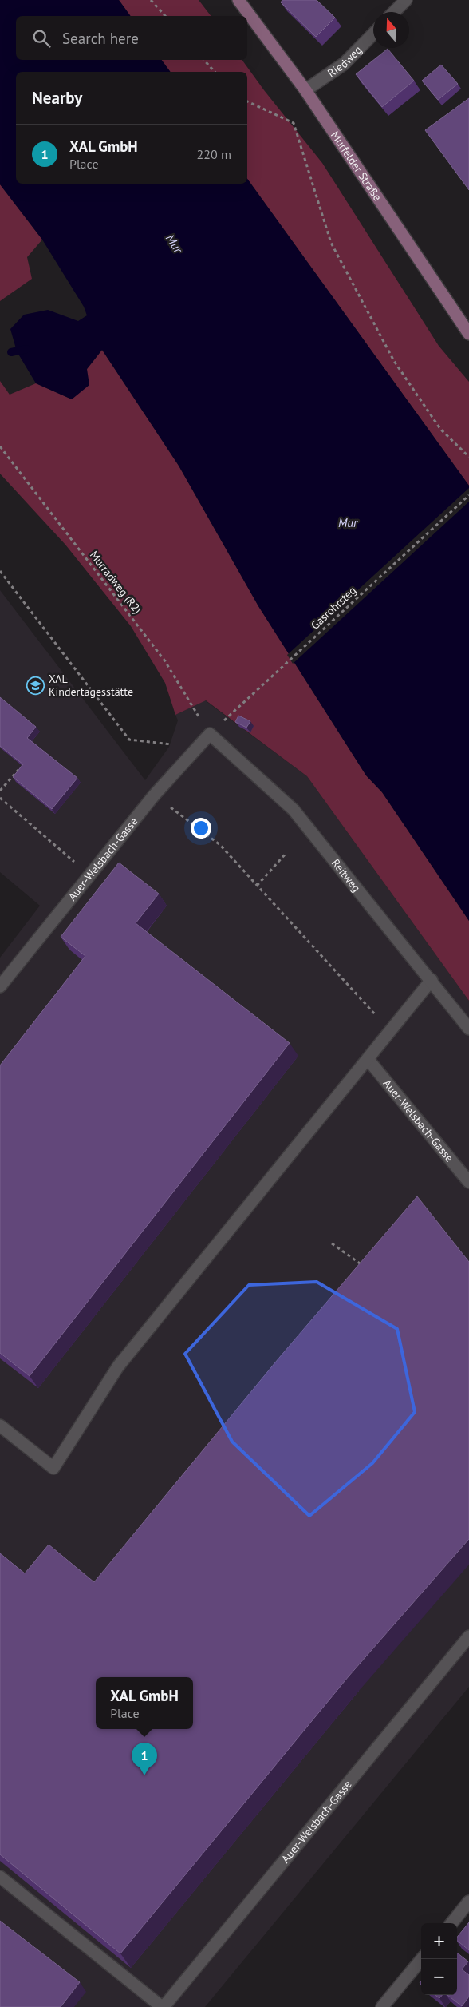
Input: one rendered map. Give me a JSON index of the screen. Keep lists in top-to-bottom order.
{
  "streets": {
    "street": [
      "Riedweg",
      "Murfelder Straße",
      "Auer-Welsbach-Gasse",
      "Reitweg"
    ],
    "path": ["Murradweg (R2)", "Gasrohrsteg"]
  },
  "crossings": [
    ["Riedweg", "Murfelder Straße"],
    ["Murradweg (R2)", "Gasrohrsteg"],
    ["Murradweg (R2)", "Auer-Welsbach-Gasse"],
    ["Murradweg (R2)", "Reitweg"],
    ["Gasrohrsteg", "Auer-Welsbach-Gasse"],
    ["Gasrohrsteg", "Reitweg"],
    ["Auer-Welsbach-Gasse", "Reitweg"]
  ],
  "water": ["Mur"],
  "places": {
    "school or university": ["XAL Kindertagesstätte"]
  },
  "north": "top",
  "page": {
    "search": "Search here",
    "heading": "Nearby",
    "list": [
      {
        "mark": "1",
        "name": "XAL GmbH",
        "note": "Place",
        "value": "220 m"
      }
    ],
    "popup": ["XAL GmbH", "Place"],
    "pins": "1",
    "map_buttons": ["+", "−"]
  }
}
